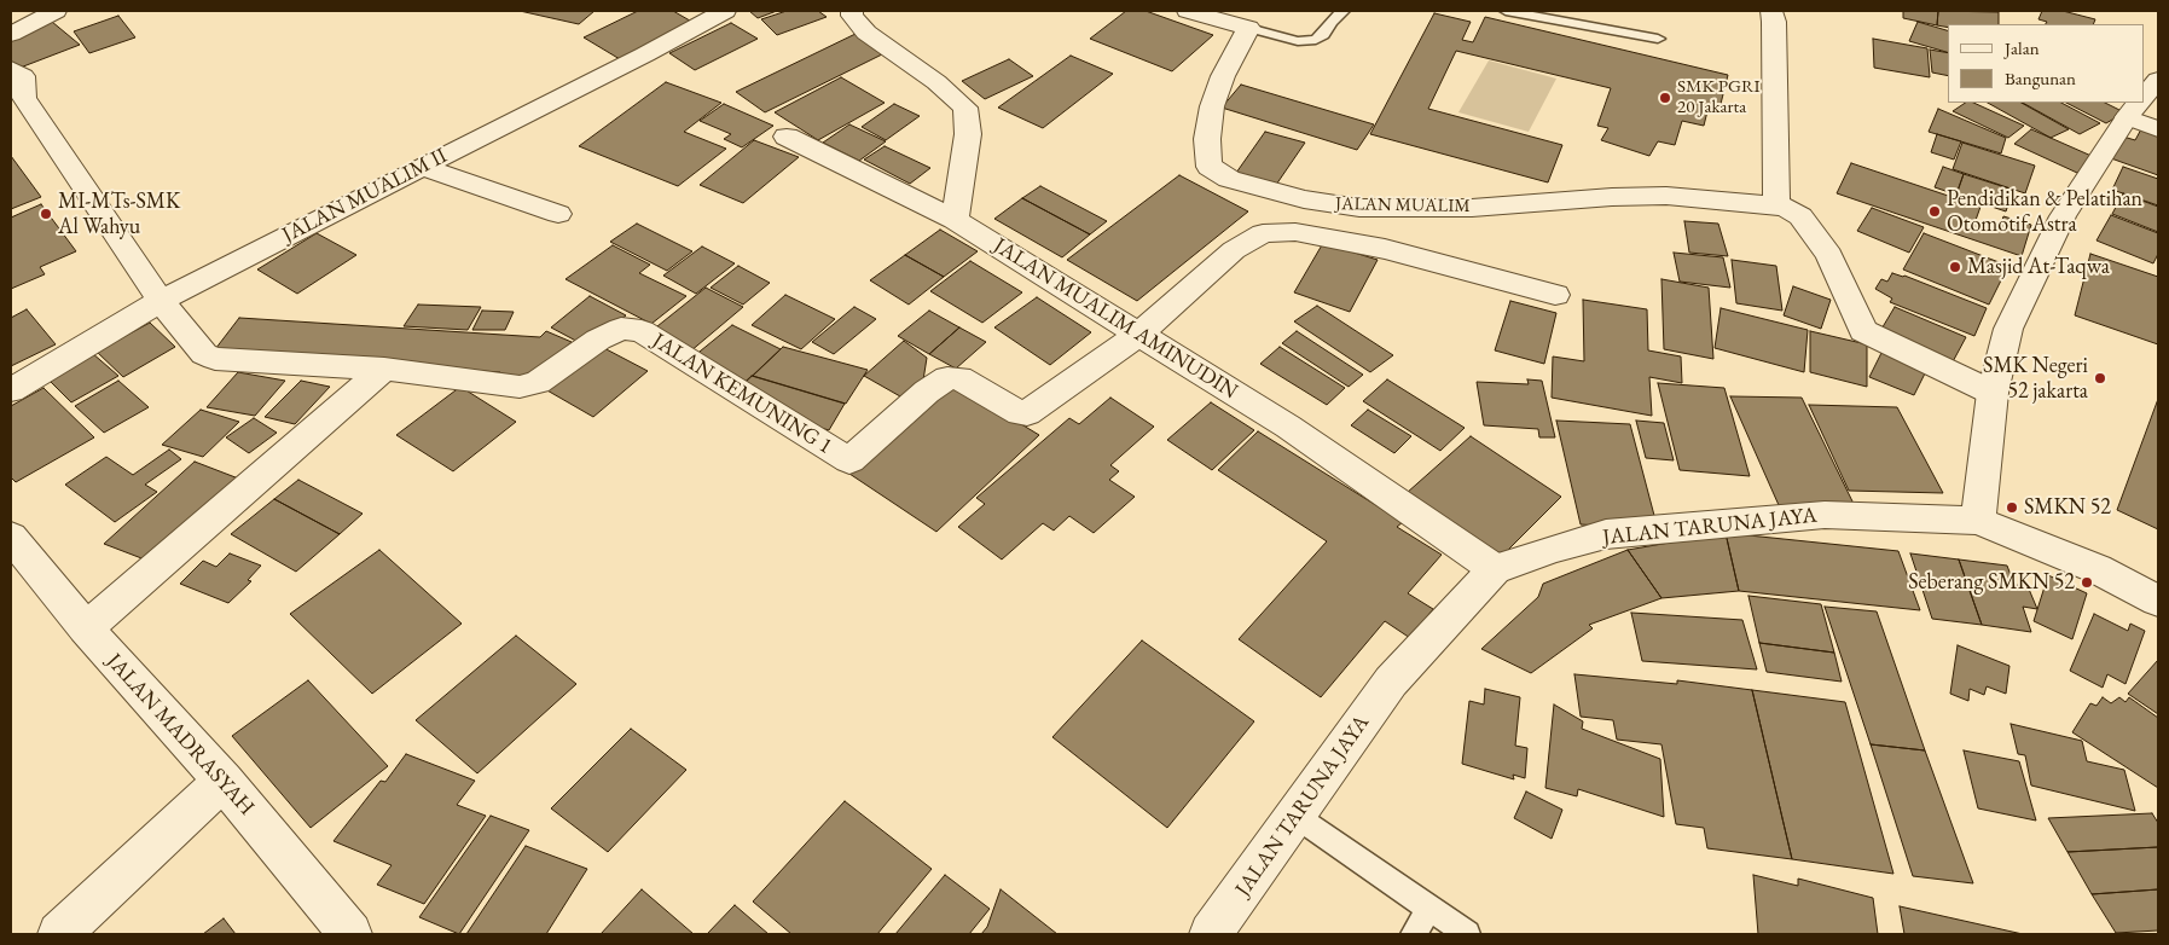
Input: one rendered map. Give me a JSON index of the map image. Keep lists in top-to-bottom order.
{
  "streets": {
    "street": [
      "JALAN MUALIM II",
      "JALAN MUALIM",
      "JALAN MUALIM AMINUDIN",
      "JALAN KEMUNING 1",
      "JALAN TARUNA JAYA",
      "JALAN MADRASYAH"
    ]
  },
  "crossings": [
    ["JALAN MUALIM AMINUDIN", "JALAN KEMUNING 1"],
    ["JALAN MUALIM AMINUDIN", "JALAN TARUNA JAYA"]
  ],
  "places": [
    "SMK PGRI 20 Jakarta",
    "Pendidikan & Pelatihan Otomotif Astra",
    "MI-MTs-SMK Al Wahyu",
    "Masjid At-Taqwa",
    "SMK Negeri 52 jakarta",
    "SMKN 52",
    "Seberang SMKN 52"
  ],
  "legend": ["Jalan", "Bangunan"]
}
